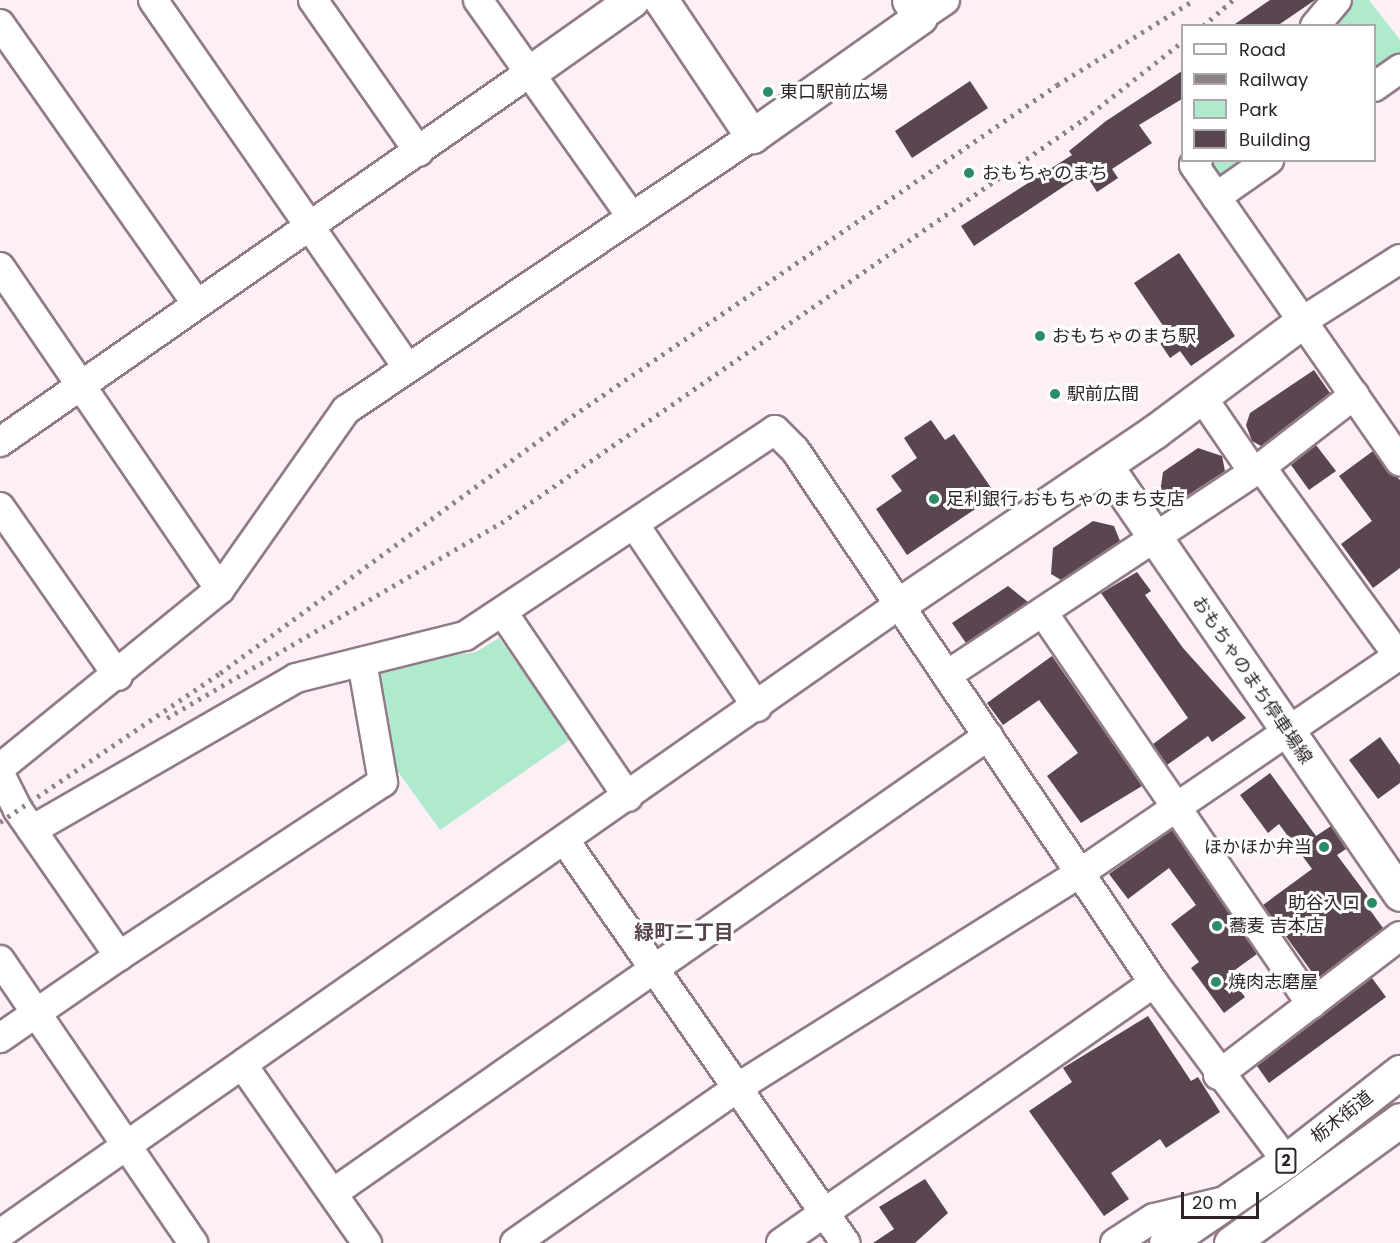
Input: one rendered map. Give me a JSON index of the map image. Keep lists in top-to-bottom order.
{
  "streets": {
    "main road": ["おもちゃのまち停車場線", "栃木街道", "2"]
  },
  "districts": ["緑町二丁目"],
  "places": [
    "東口駅前広場",
    "おもちゃのまち",
    "おもちゃのまち駅",
    "駅前広間",
    "足利銀行 おもちゃのまち支店",
    "ほかほか弁当",
    "助谷入口",
    "蕎麦 吉本店",
    "焼肉志磨屋"
  ],
  "legend": [
    "Road",
    "Railway",
    "Park",
    "Building"
  ],
  "scale_bar": "20 m"
}
